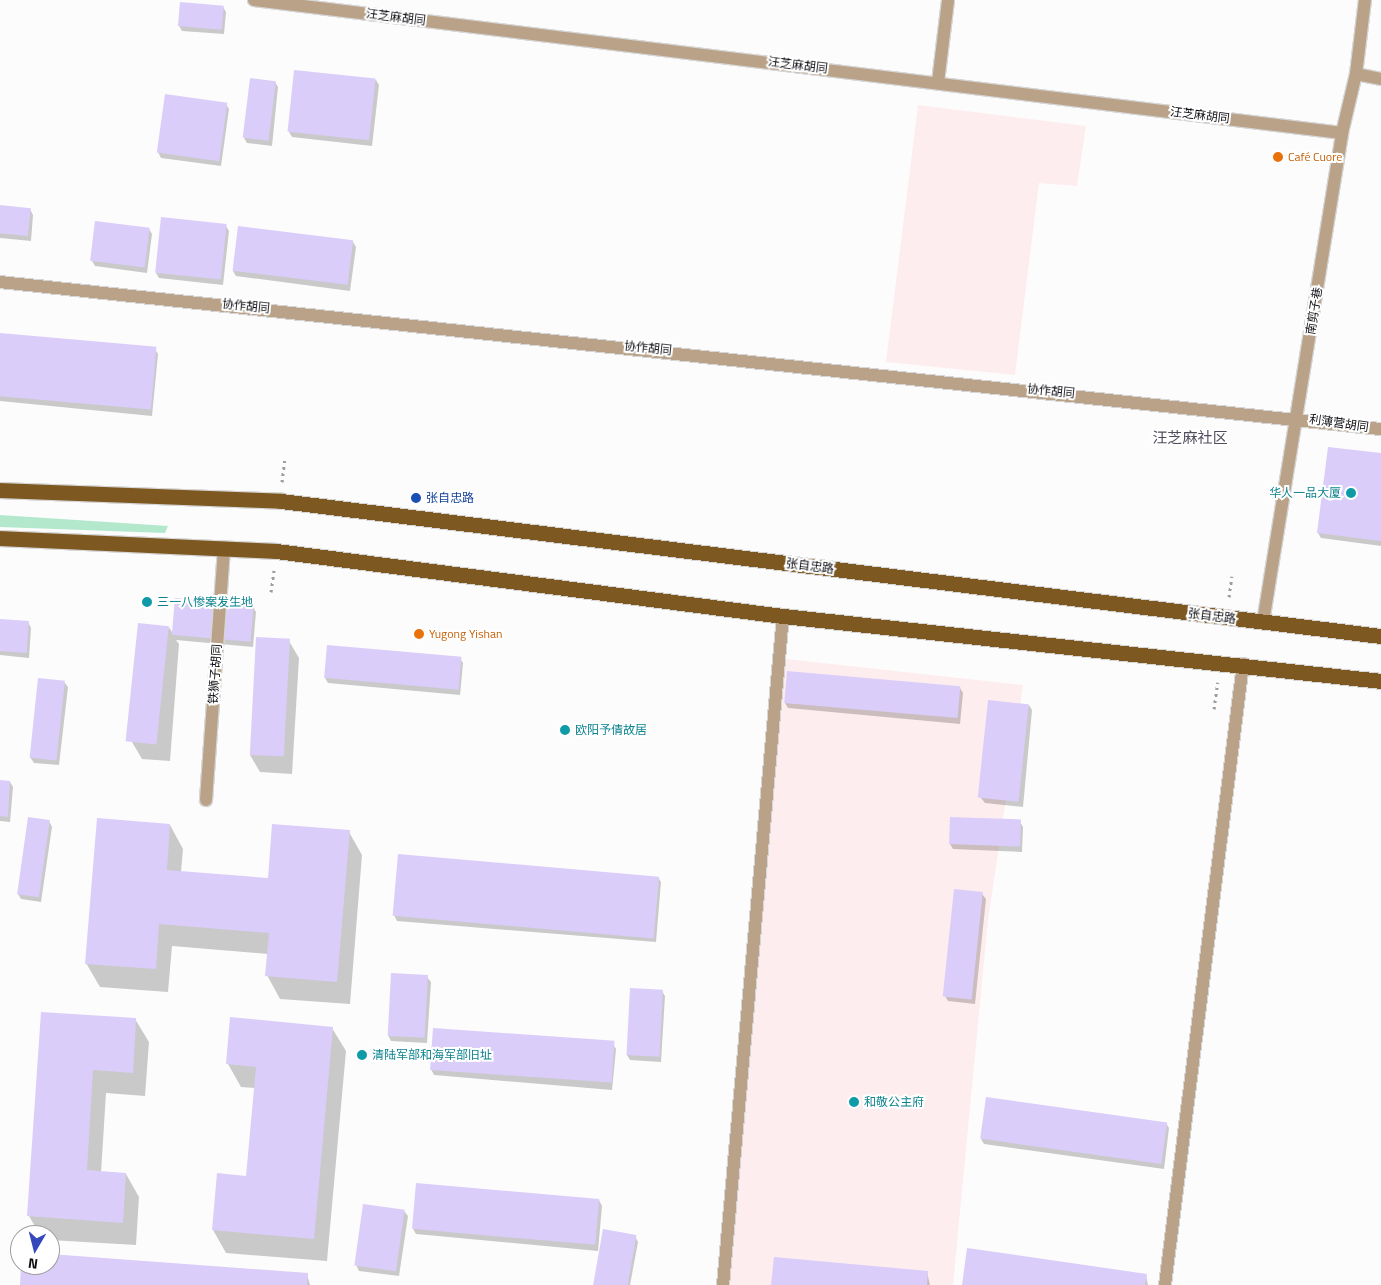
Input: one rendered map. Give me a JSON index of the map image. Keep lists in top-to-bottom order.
{
  "streets": {
    "main road": ["张自忠路"],
    "lane": [
      "汪芝麻胡同",
      "协作胡同",
      "南剪子巷",
      "利薄营胡同",
      "铁狮子胡同"
    ]
  },
  "crossings": [
    ["汪芝麻胡同", "南剪子巷"],
    ["协作胡同", "南剪子巷"],
    ["协作胡同", "利薄营胡同"],
    ["南剪子巷", "利薄营胡同"],
    ["南剪子巷", "张自忠路"]
  ],
  "districts": ["汪芝麻社区"],
  "places": [
    "Café Cuore",
    "华人一品大厦",
    "张自忠路",
    "三一八惨案发生地",
    "Yugong Yishan",
    "欧阳予倩故居",
    "清陆军部和海军部旧址",
    "和敬公主府"
  ],
  "north": "bottom"
}
